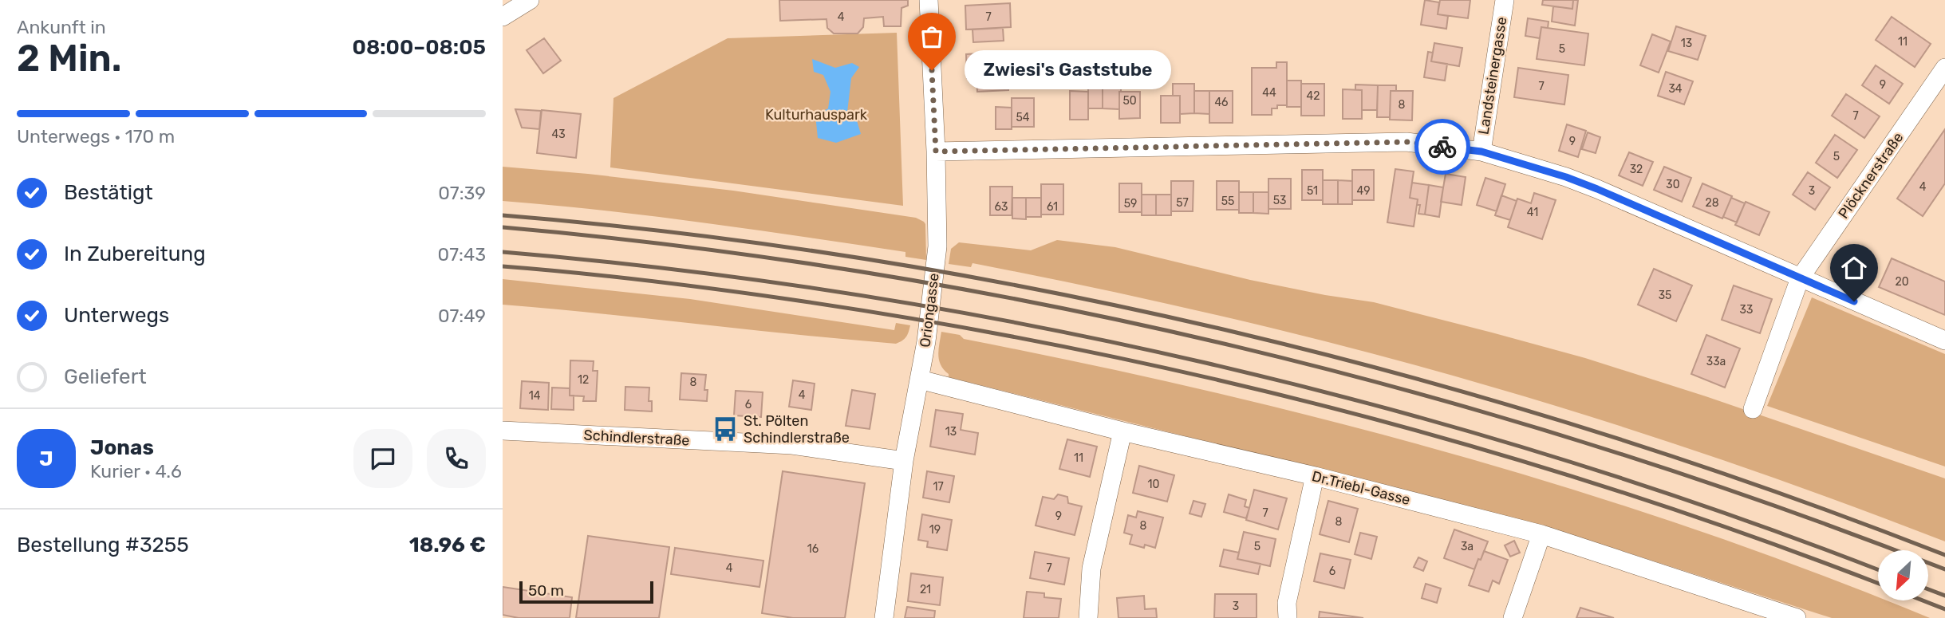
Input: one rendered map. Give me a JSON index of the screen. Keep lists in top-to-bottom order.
{
  "streets": {
    "street": [
      "Landsteinergasse",
      "Plöcknerstraße",
      "Oriongasse",
      "Schindlerstraße",
      "Dr.Triebl-Gasse"
    ]
  },
  "crossings": [
    ["Oriongasse", "Schindlerstraße"],
    ["Oriongasse", "Dr.Triebl-Gasse"]
  ],
  "parks": ["Kulturhauspark"],
  "places": {
    "other": ["Zwiesi's Gaststube"],
    "bus stop": ["St. Pölten Schindlerstraße"]
  },
  "house_numbers": [
    "4",
    "7",
    "11",
    "13",
    "5",
    "9",
    "7",
    "34",
    "44",
    "42",
    "50",
    "46",
    "8",
    "7",
    "54",
    "43",
    "9",
    "5",
    "32",
    "30",
    "4",
    "51",
    "49",
    "3",
    "53",
    "55",
    "57",
    "28",
    "59",
    "63",
    "61",
    "41",
    "20",
    "35",
    "33",
    "33a",
    "12",
    "8",
    "4",
    "14",
    "6",
    "13",
    "11",
    "10",
    "17",
    "7",
    "9",
    "8",
    "8",
    "19",
    "5",
    "3a",
    "16",
    "4",
    "7",
    "6",
    "21",
    "3"
  ],
  "scale_bar": "50 m",
  "north": "bottom left",
  "page": {
    "heading": ["2 Min.", "Ankunft in", "08:00–08:05"],
    "panel": [
      "Jonas",
      "Kurier · 4.6",
      "Bestellung #3255",
      "18.96 €"
    ],
    "bubble": "Zwiesi's Gaststube",
    "bar": "Unterwegs · 170 m",
    "list": [
      ["Bestätigt", "07:39"],
      ["In Zubereitung", "07:43"],
      ["Unterwegs", "07:49"],
      "Geliefert"
    ],
    "round": "J",
    "scale": "50 m"
  }
}
